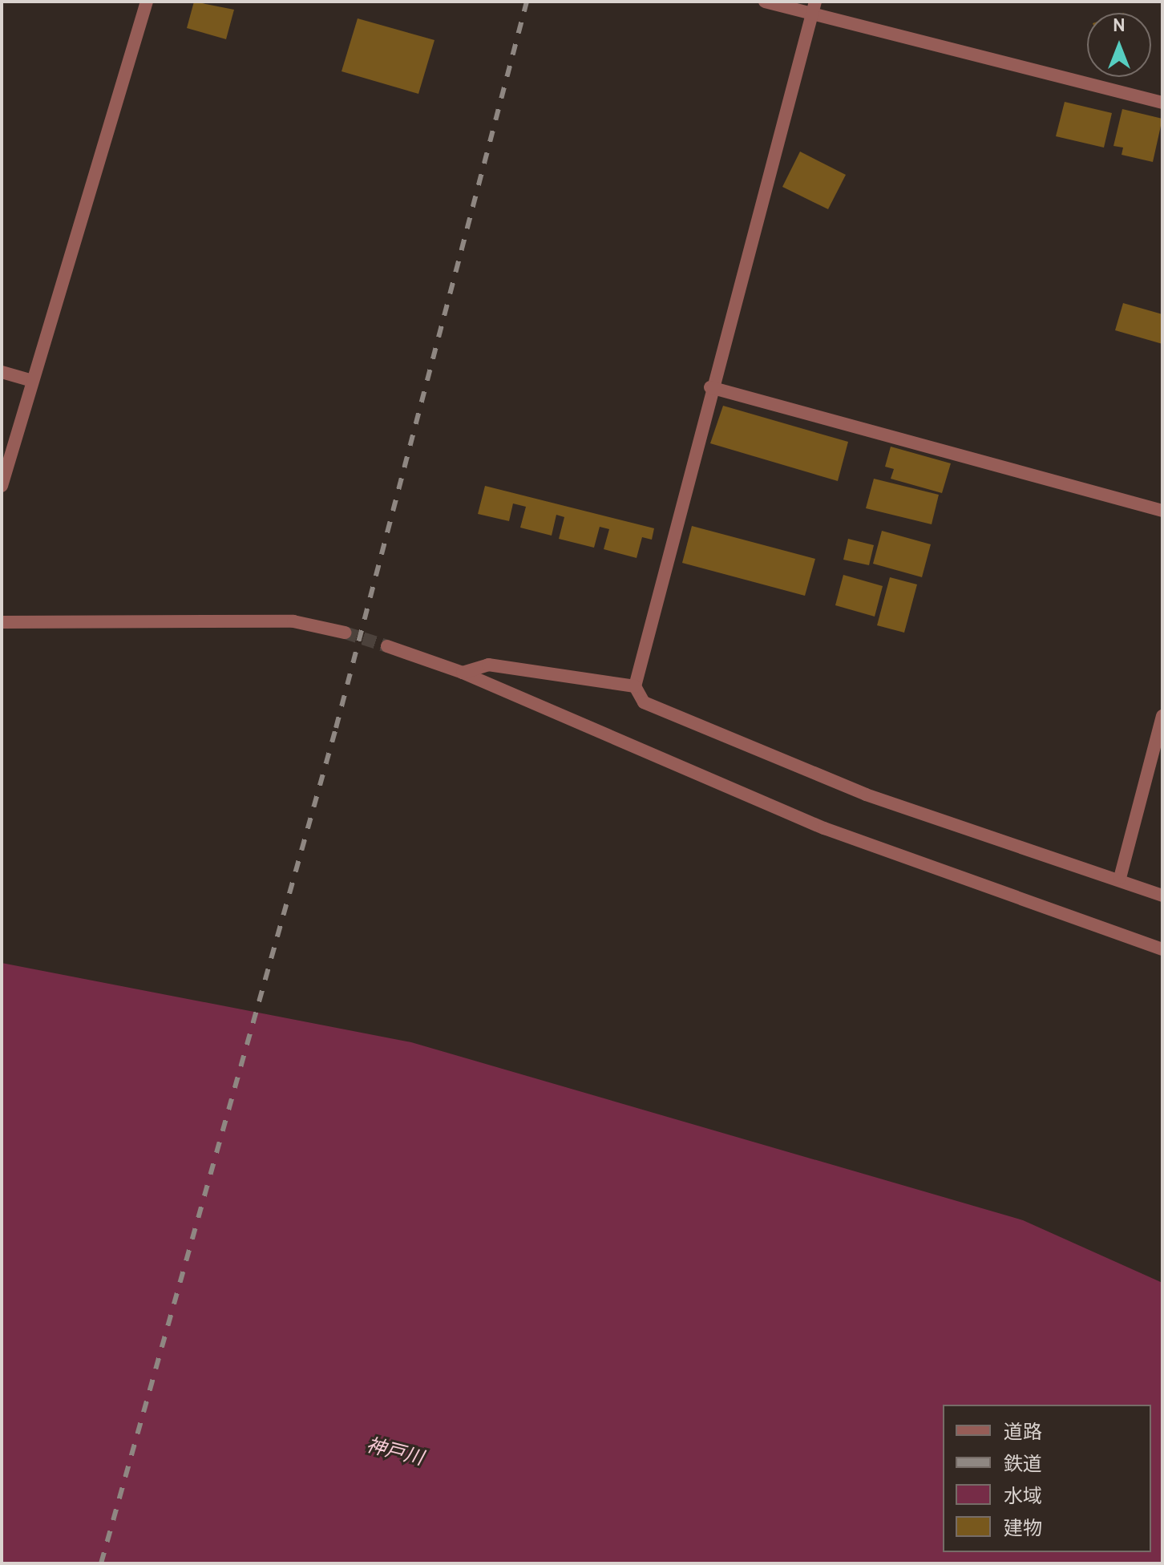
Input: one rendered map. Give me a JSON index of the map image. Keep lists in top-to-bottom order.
{
  "water": ["神戸川"],
  "legend": [
    "道路",
    "鉄道",
    "水域",
    "建物"
  ],
  "north": "top"
}
